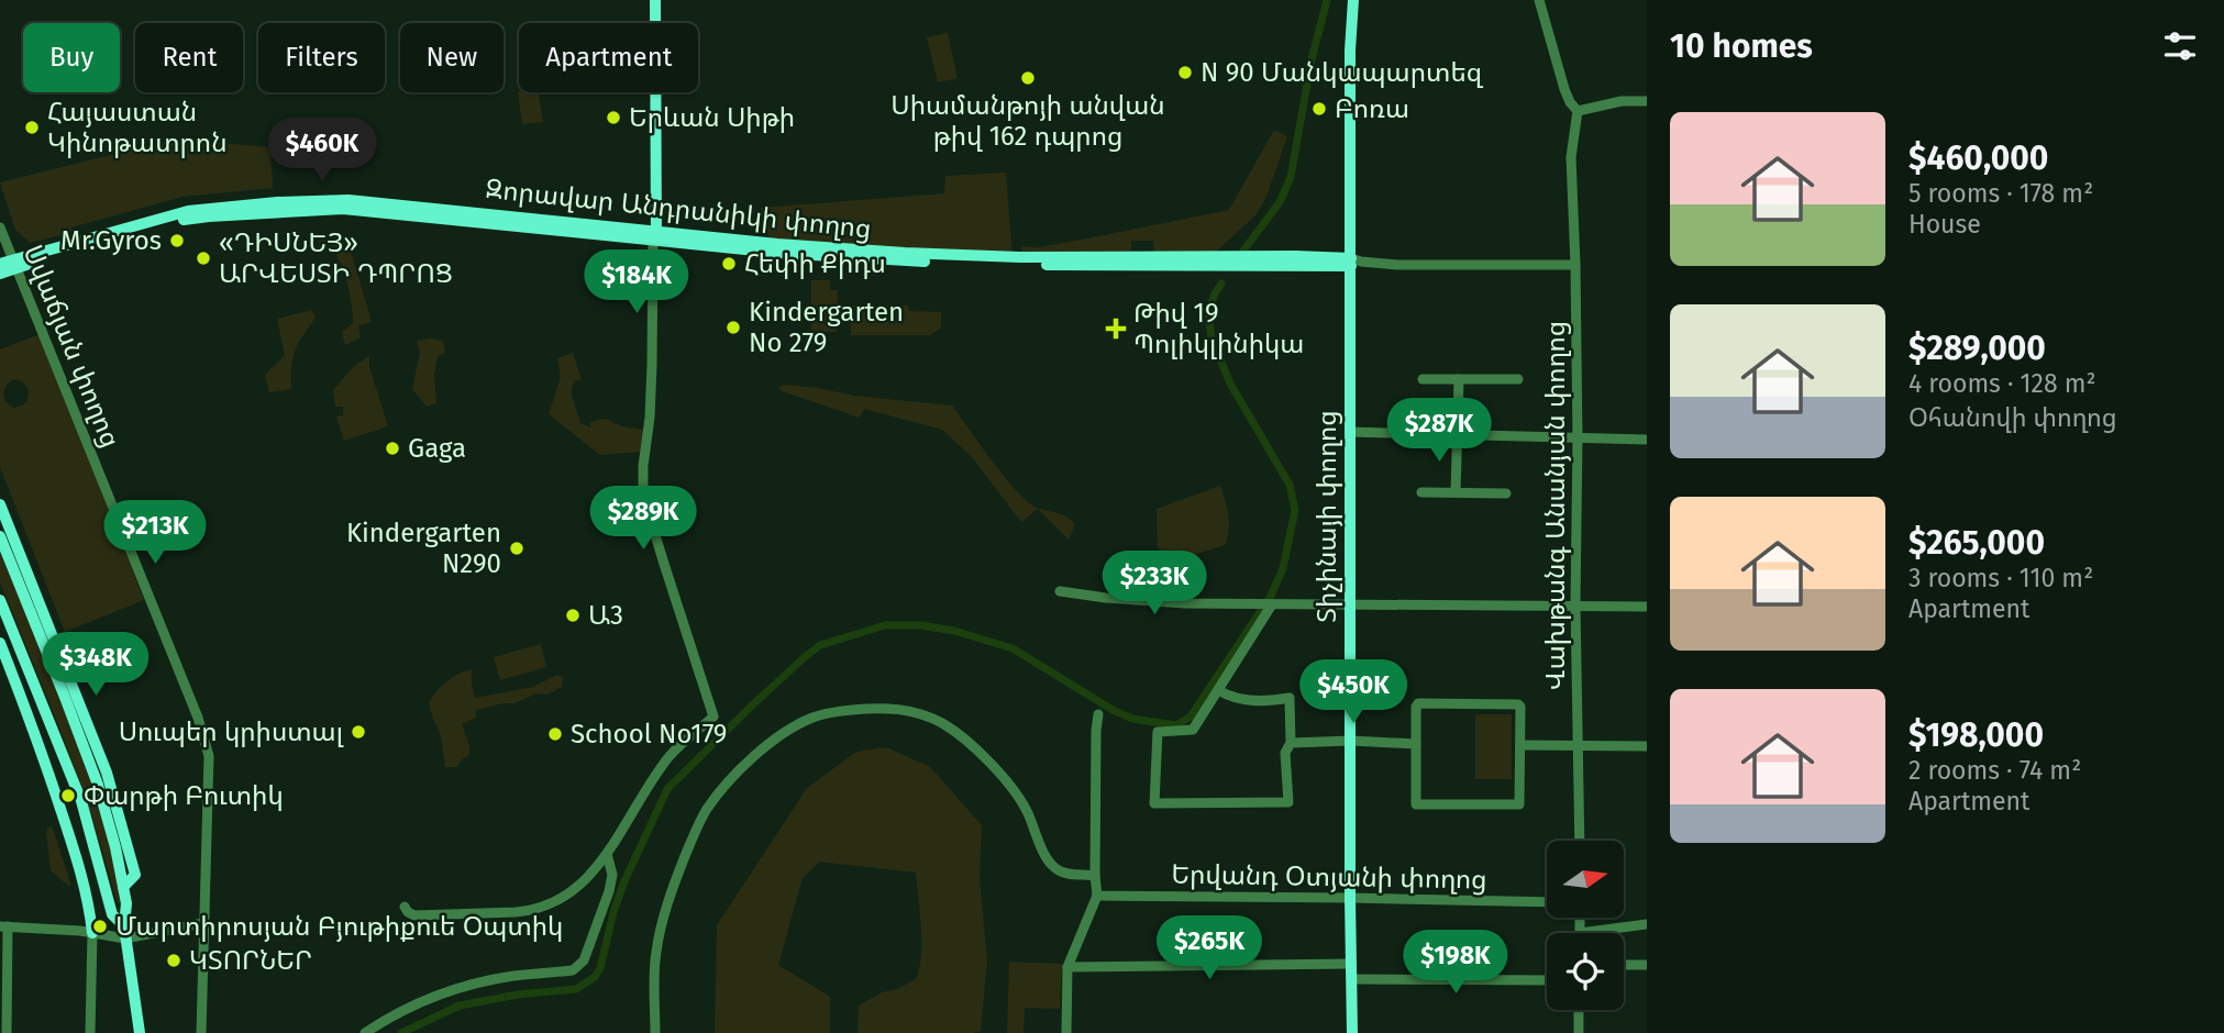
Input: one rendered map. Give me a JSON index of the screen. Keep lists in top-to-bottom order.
{
  "streets": {
    "main road": ["Զորավար Անդրանիկի փողոց", "Տիչինայի փողոց"],
    "street": ["Սվաճյան փողոց", "Վախթանգ Անանյան փողոց", "Երվանդ Օտյանի փողոց"]
  },
  "crossings": [
    ["Զորավար Անդրանիկի փողոց", "Սվաճյան փողոց"],
    ["Զորավար Անդրանիկի փողոց", "Տիչինայի փողոց"],
    ["Տիչինայի փողոց", "Երվանդ Օտյանի փողոց"]
  ],
  "places": {
    "other": [
      "N 90 Մանկապարտեզ",
      "Սիամանթոյի անվան թիվ 162 դպրոց",
      "Բոռա",
      "Երևան Սիթի",
      "Հայաստան Կինոթատրոն",
      "Mr.Gyros",
      "«ԴԻՍՆԵՅ» ԱՐՎԵՍՏԻ ԴՊՐՈՑ",
      "Հեփի Քիդս",
      "Kindergarten No 279",
      "Gaga",
      "Kindergarten N290",
      "Ա3",
      "Սուպեր կրիստալ",
      "School No179",
      "Փարթի Բուտիկ",
      "Մարտիրոսյան Բյութիքուե Օպտիկ",
      "ԿՏՈՐՆԵՐ"
    ],
    "health": ["Թիվ 19 Պոլիկլինիկա"]
  },
  "north": "right",
  "page": {
    "heading": "10 homes",
    "chip": [
      "Buy",
      "Rent",
      "Filters",
      "New",
      "Apartment"
    ],
    "list": [
      {
        "name": "$460,000",
        "note": "5 rooms · 178 m² · House"
      },
      {
        "name": "$289,000",
        "note": "4 rooms · 128 m² · Օհանովի փողոց"
      },
      {
        "name": "$265,000",
        "note": "3 rooms · 110 m² · Apartment"
      },
      {
        "name": "$198,000",
        "note": "2 rooms · 74 m² · Apartment"
      }
    ],
    "price": [
      "$460K",
      "$184K",
      "$287K",
      "$289K",
      "$213K",
      "$233K",
      "$348K",
      "$450K",
      "$265K",
      "$198K"
    ]
  }
}
